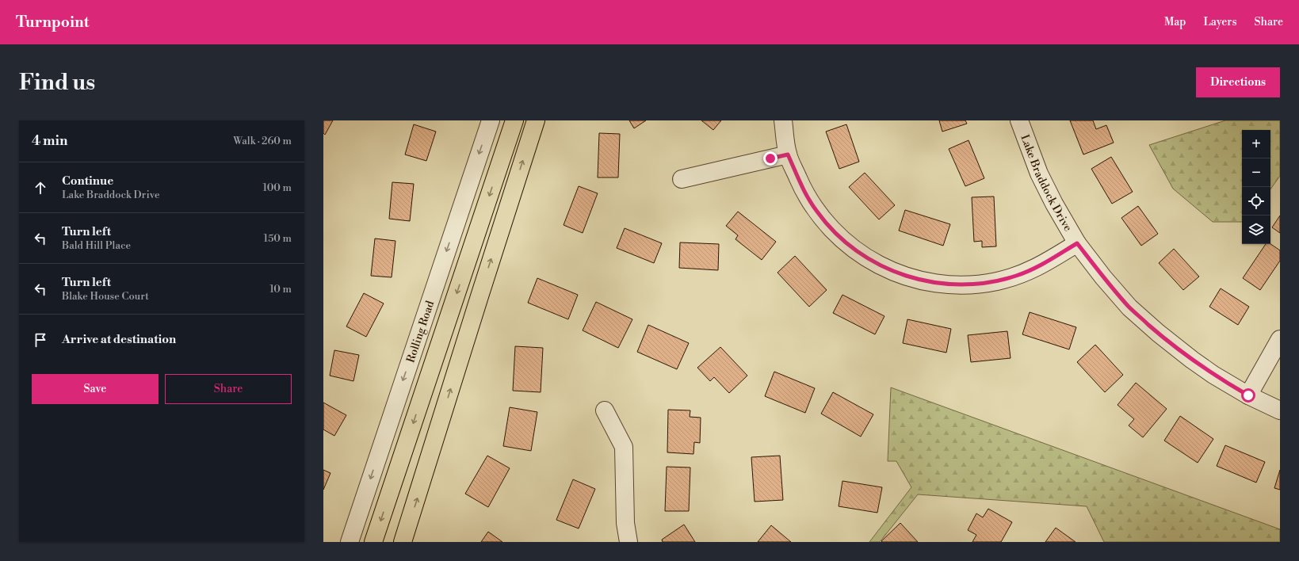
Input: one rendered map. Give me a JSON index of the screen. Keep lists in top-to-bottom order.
{
  "streets": {
    "main road": ["Rolling Road"],
    "street": ["Lake Braddock Drive"]
  },
  "one_way": ["Rolling Road"],
  "page": {
    "header": "Turnpoint",
    "nav": ["Map", "Layers", "Share"],
    "buttons": [
      "Directions",
      ["Save", "Share"]
    ],
    "title": "Find us",
    "heading": ["4 min", "Walk · 260 m"],
    "map_buttons": ["+", "−"],
    "list": [
      ["Continue", "Lake Braddock Drive", "100 m"],
      ["Turn left", "Bald Hill Place", "150 m"],
      ["Turn left", "Blake House Court", "10 m"],
      "Arrive at destination"
    ]
  }
}
